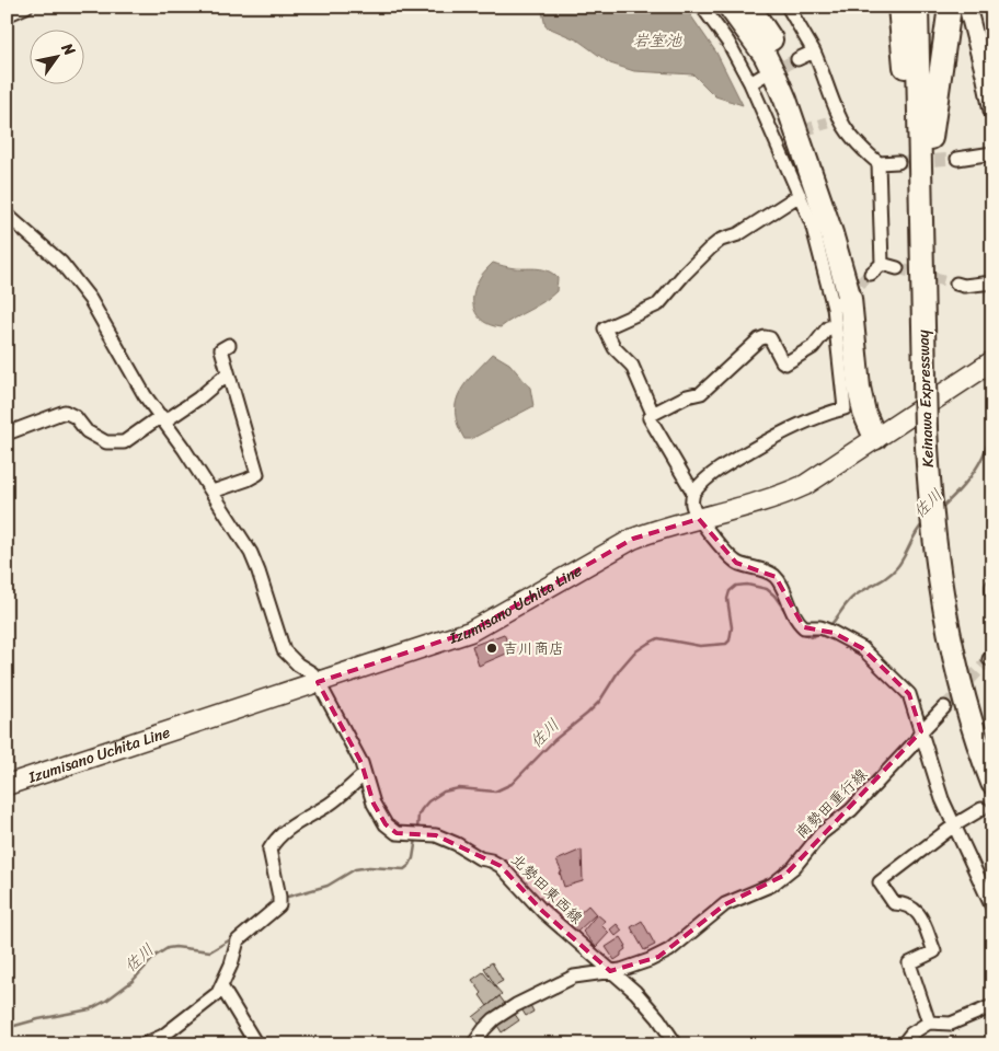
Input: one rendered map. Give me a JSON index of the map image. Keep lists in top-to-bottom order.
{
  "streets": {
    "highway": ["Keinawa Expressway"],
    "main road": ["Izumisano Uchita Line"],
    "street": ["南勢田重行線", "北勢田東西線"]
  },
  "crossings": [
    ["Izumisano Uchita Line", "北勢田東西線"],
    ["南勢田重行線", "北勢田東西線"]
  ],
  "water": ["岩室池", "佐川"],
  "places": ["吉川商店"],
  "north": "top right"
}
